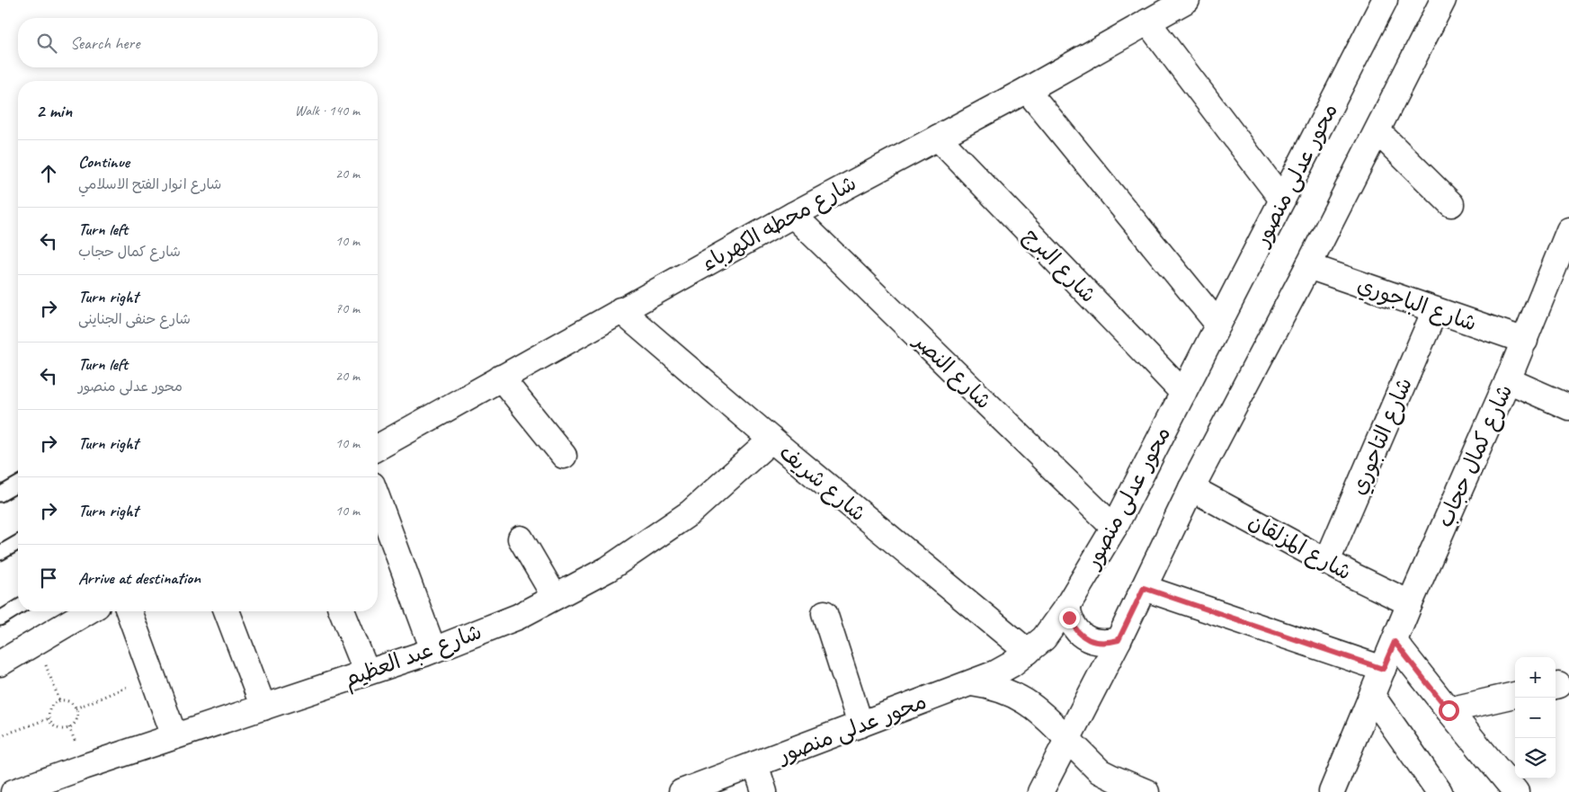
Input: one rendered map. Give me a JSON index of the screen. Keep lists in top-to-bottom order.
{
  "streets": {
    "street": [
      "محور عدلى منصور",
      "شارع محطه الكهرباء",
      "شارع البرج",
      "شارع الباجوري",
      "شارع النصر",
      "شارع التاجوري",
      "شارع كمال حجاب",
      "شارع شريف",
      "شارع المزلقان",
      "شارع عبد العظيم"
    ]
  },
  "crossings": [
    ["محور عدلى منصور", "شارع البرج"],
    ["محور عدلى منصور", "شارع النصر"],
    ["محور عدلى منصور", "شارع شريف"],
    ["شارع محطه الكهرباء", "شارع البرج"],
    ["شارع محطه الكهرباء", "شارع النصر"],
    ["شارع محطه الكهرباء", "شارع شريف"],
    ["شارع الباجوري", "شارع التاجوري"],
    ["شارع الباجوري", "شارع كمال حجاب"],
    ["شارع التاجوري", "شارع المزلقان"],
    ["شارع كمال حجاب", "شارع المزلقان"],
    ["شارع شريف", "شارع عبد العظيم"]
  ],
  "page": {
    "search": "Search here",
    "heading": ["2 min", "Walk · 140 m"],
    "list": [
      ["Continue", "شارع انوار الفتح الاسلامي", "20 m"],
      ["Turn left", "شارع كمال حجاب", "10 m"],
      ["Turn right", "شارع حنفى الجناينى", "70 m"],
      ["Turn left", "محور عدلى منصور", "20 m"],
      ["Turn right", "10 m"],
      ["Turn right", "10 m"],
      "Arrive at destination"
    ],
    "map_buttons": ["+", "−"]
  }
}
